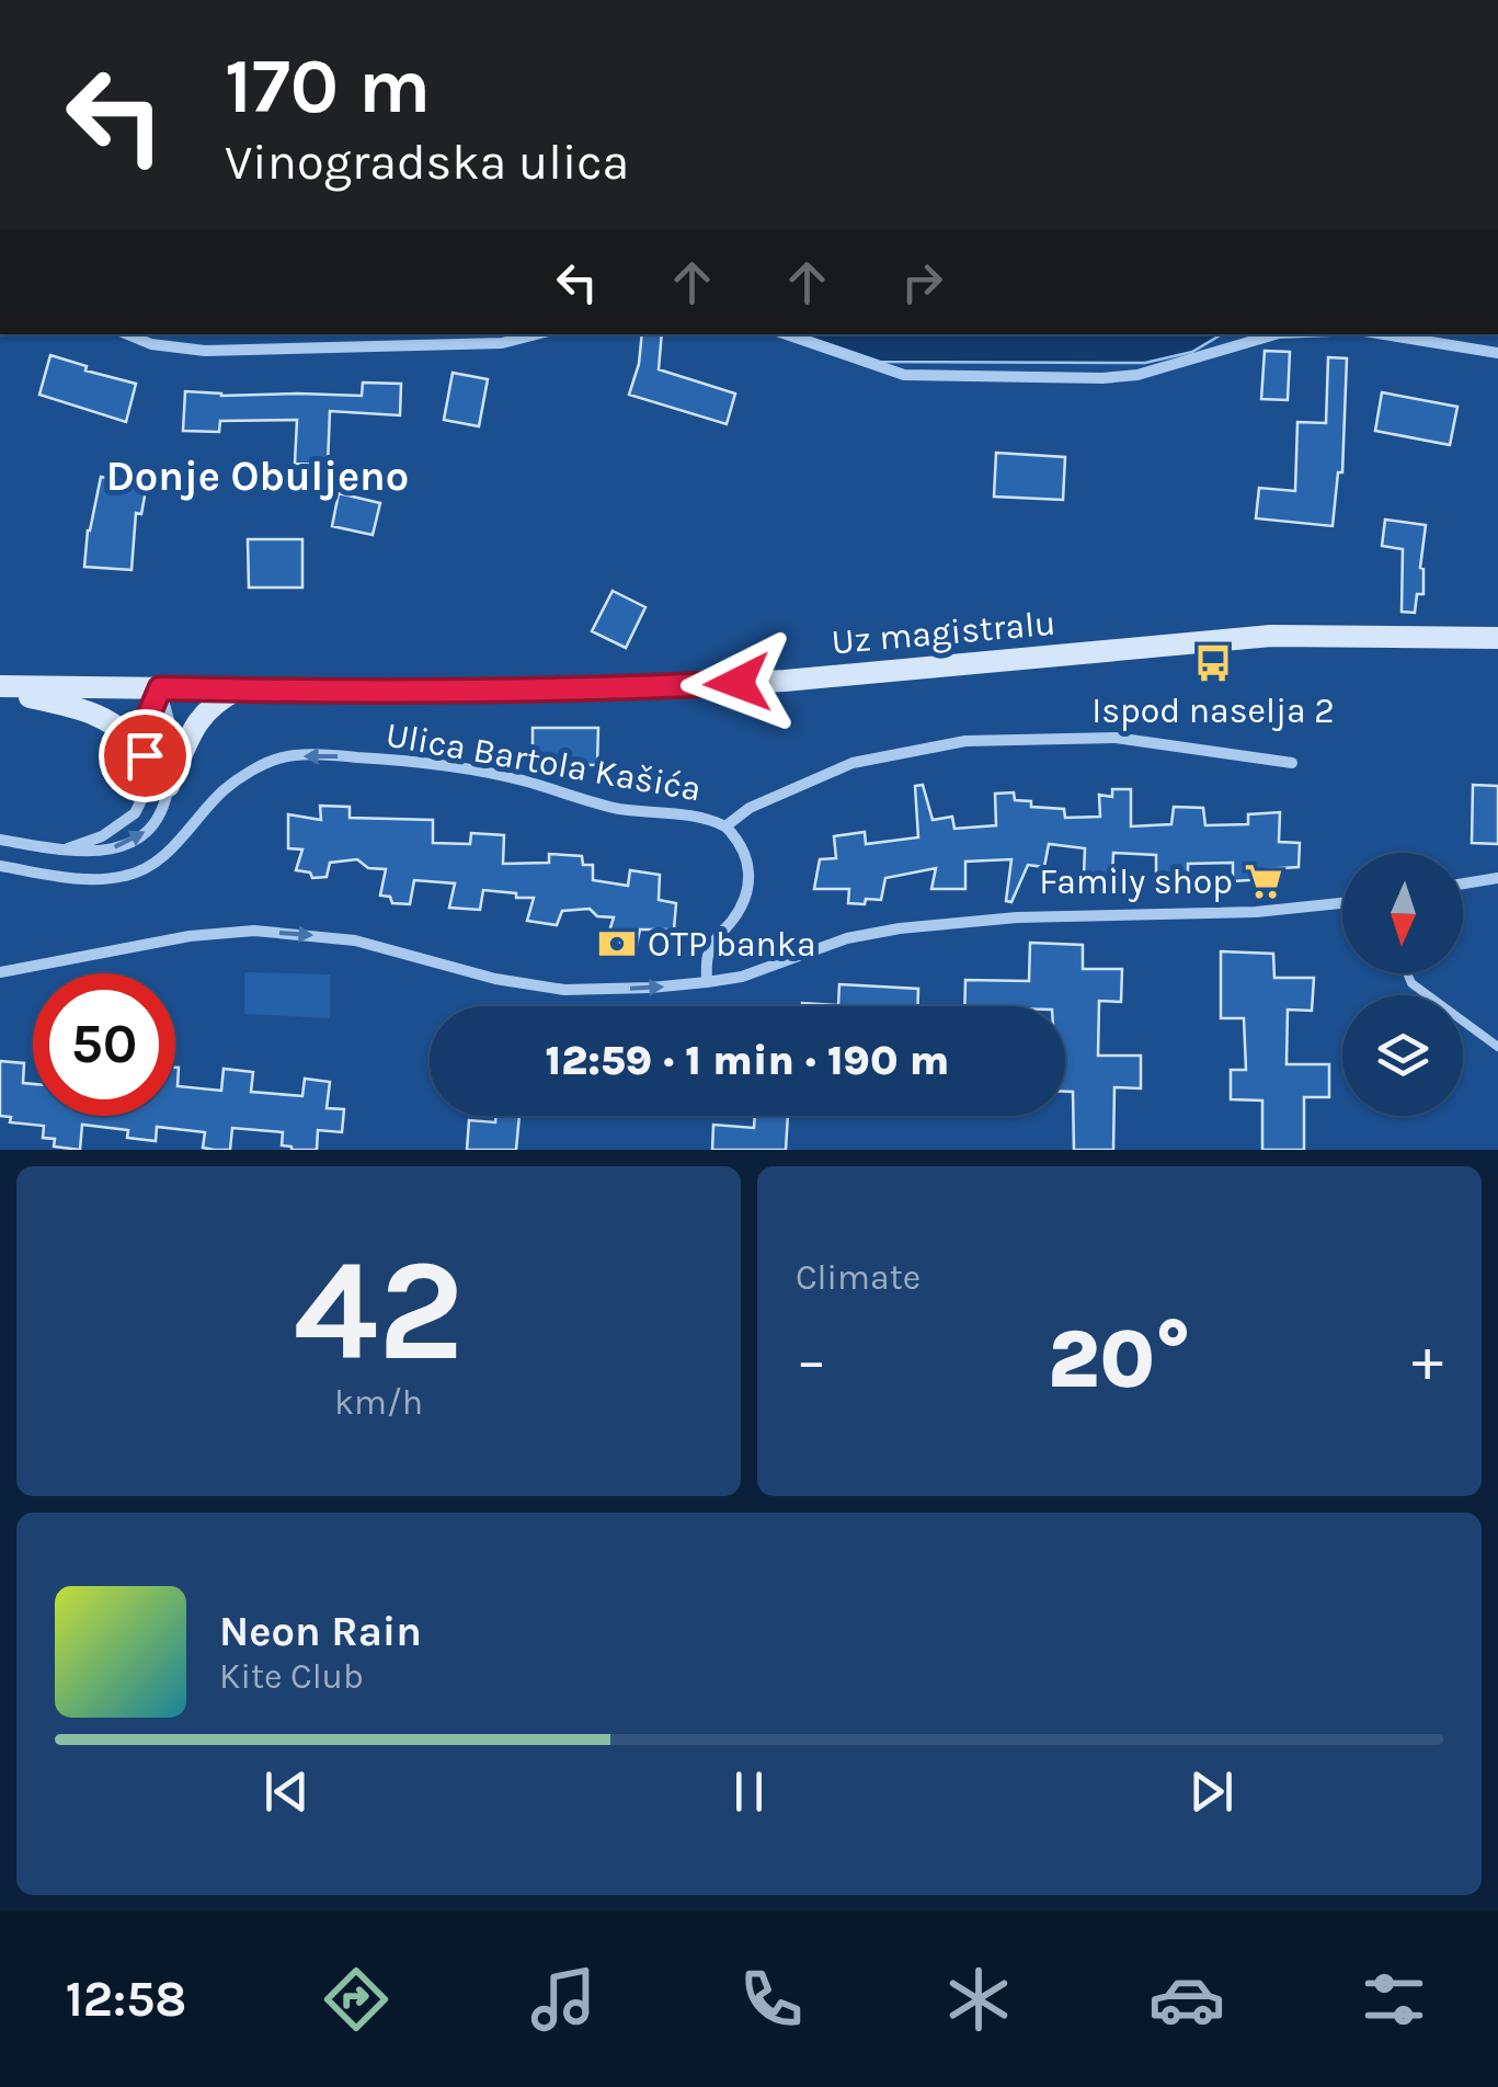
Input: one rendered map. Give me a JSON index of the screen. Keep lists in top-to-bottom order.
{
  "streets": {
    "main road": ["Uz magistralu"],
    "street": ["Ulica Bartola Kašića"]
  },
  "districts": ["Donje Obuljeno"],
  "places": {
    "bus stop": ["Ispod naselja 2"],
    "supermarket": ["Family shop"],
    "bank": ["OTP banka"]
  },
  "north": "bottom",
  "page": {
    "turn": ["170 m", "Vinogradska ulica"],
    "limit": "50",
    "trip": "12:59 · 1 min · 190 m",
    "tile": [
      ["42", "km/h"],
      "Climate"
    ],
    "heat": ["−", "20°", "+"],
    "song": ["Neon Rain", "Kite Club"],
    "tabs": "12:58"
  }
}
